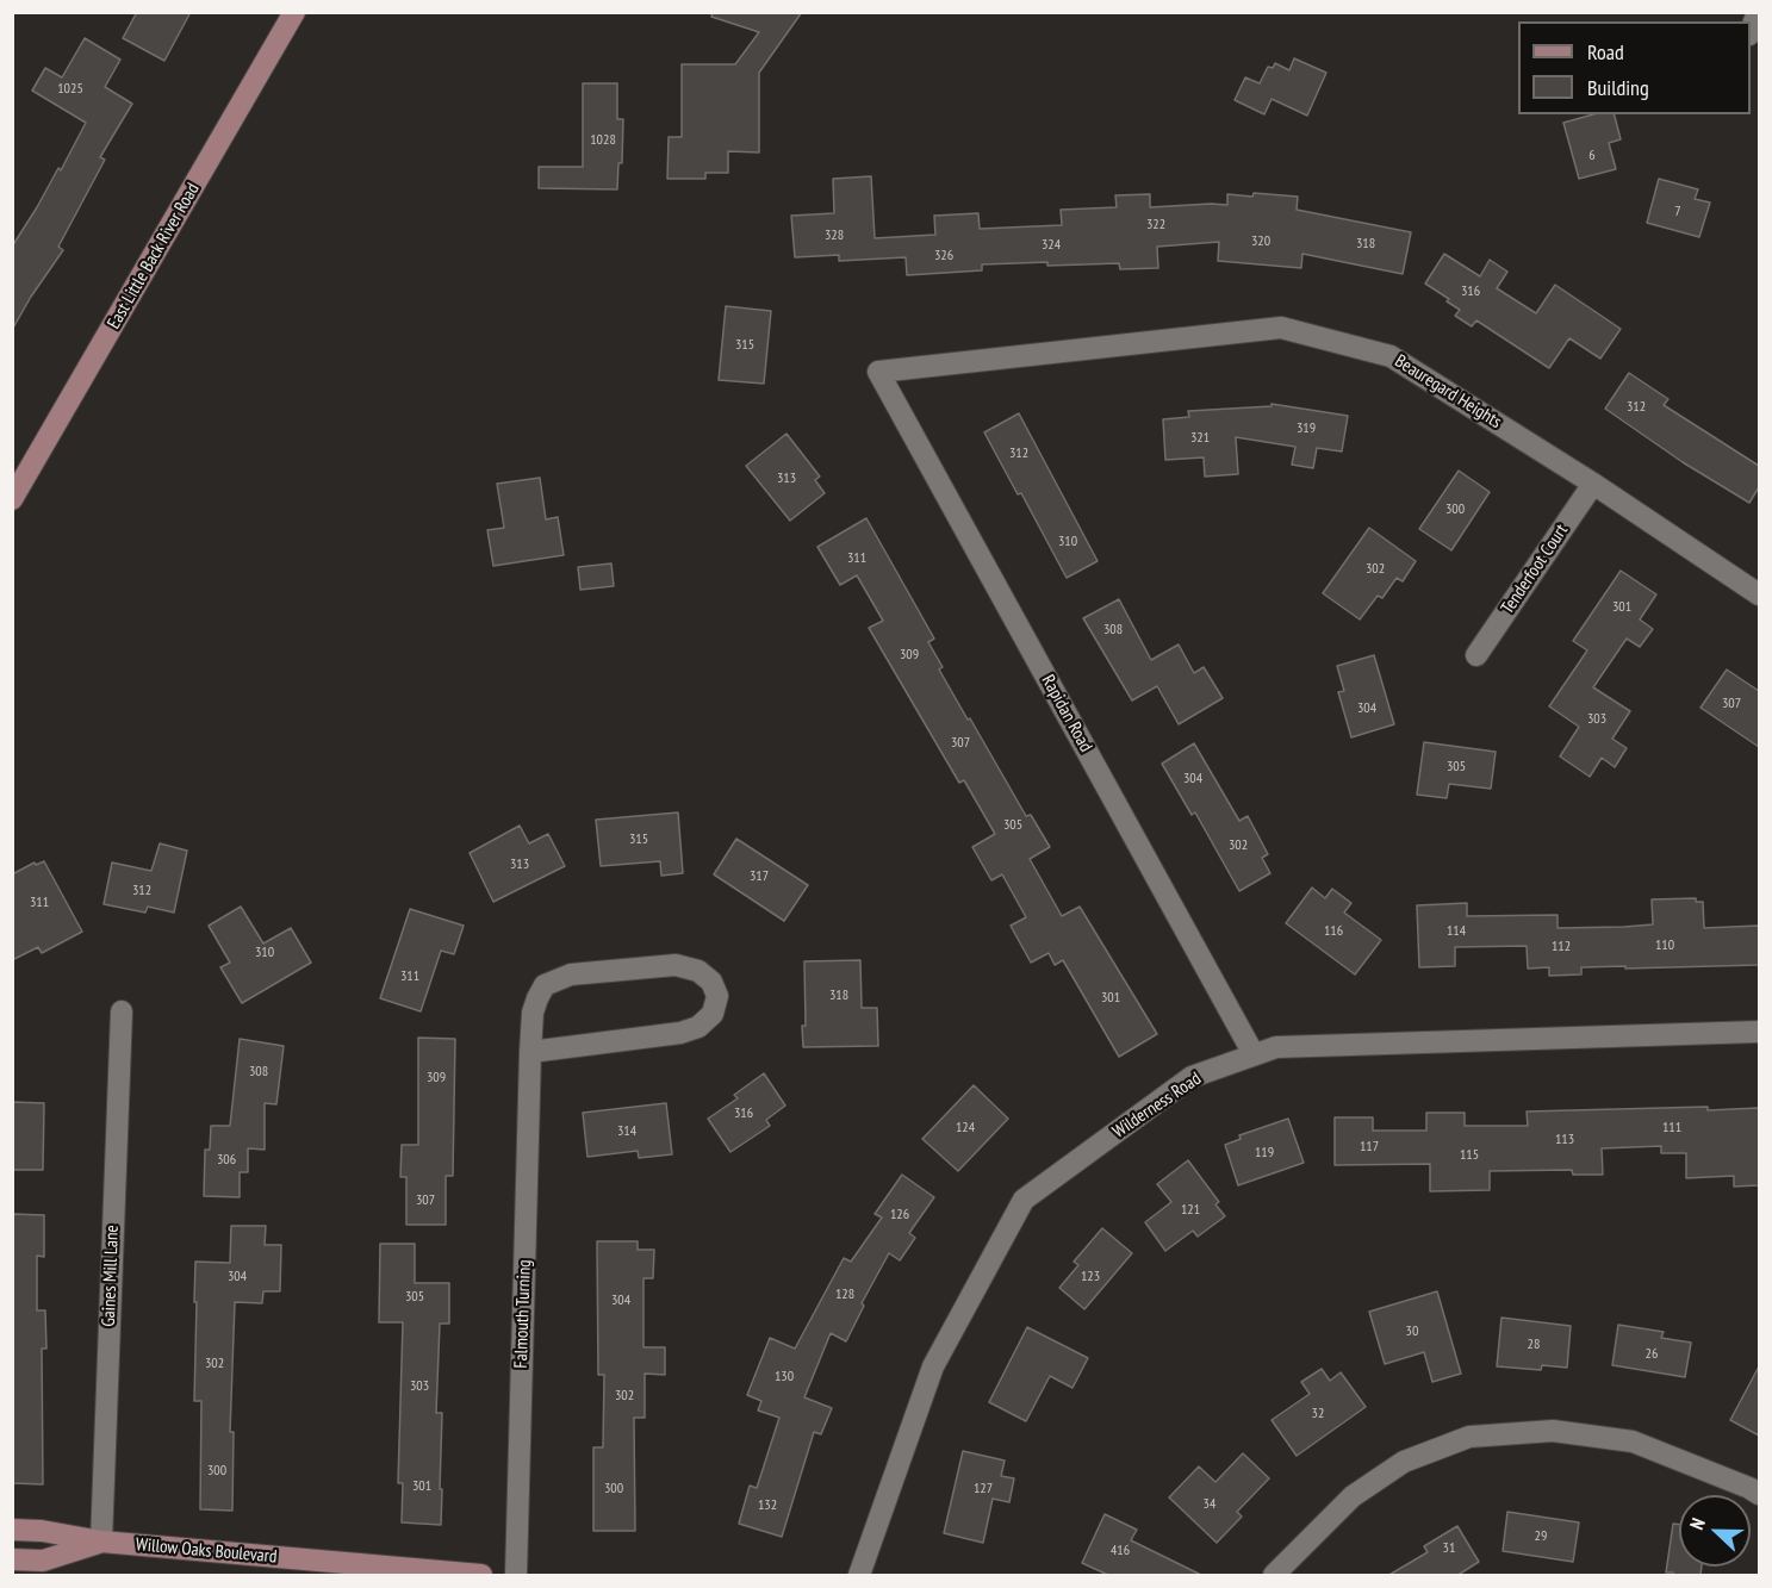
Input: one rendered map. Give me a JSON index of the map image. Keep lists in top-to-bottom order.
{
  "streets": {
    "street": [
      "East Little Back River Road",
      "Beauregard Heights",
      "Tenderfoot Court",
      "Rapidan Road",
      "Wilderness Road",
      "Gaines Mill Lane",
      "Falmouth Turning",
      "Willow Oaks Boulevard"
    ]
  },
  "crossings": [
    ["Beauregard Heights", "Tenderfoot Court"],
    ["Beauregard Heights", "Rapidan Road"],
    ["Rapidan Road", "Wilderness Road"],
    ["Gaines Mill Lane", "Willow Oaks Boulevard"]
  ],
  "house_numbers": [
    "1025",
    "1028",
    "6",
    "7",
    "322",
    "328",
    "320",
    "318",
    "324",
    "326",
    "316",
    "315",
    "312",
    "319",
    "321",
    "312",
    "313",
    "300",
    "310",
    "311",
    "302",
    "301",
    "308",
    "309",
    "307",
    "304",
    "303",
    "307",
    "305",
    "304",
    "305",
    "315",
    "302",
    "313",
    "317",
    "312",
    "311",
    "116",
    "114",
    "110",
    "112",
    "310",
    "311",
    "318",
    "301",
    "308",
    "309",
    "316",
    "124",
    "111",
    "314",
    "113",
    "117",
    "119",
    "115",
    "306",
    "307",
    "121",
    "126",
    "304",
    "123",
    "128",
    "305",
    "304",
    "30",
    "28",
    "26",
    "302",
    "130",
    "303",
    "302",
    "32",
    "300",
    "301",
    "300",
    "127",
    "34",
    "132",
    "29",
    "31",
    "416"
  ],
  "legend": ["Road", "Building"],
  "north": "left"
}
